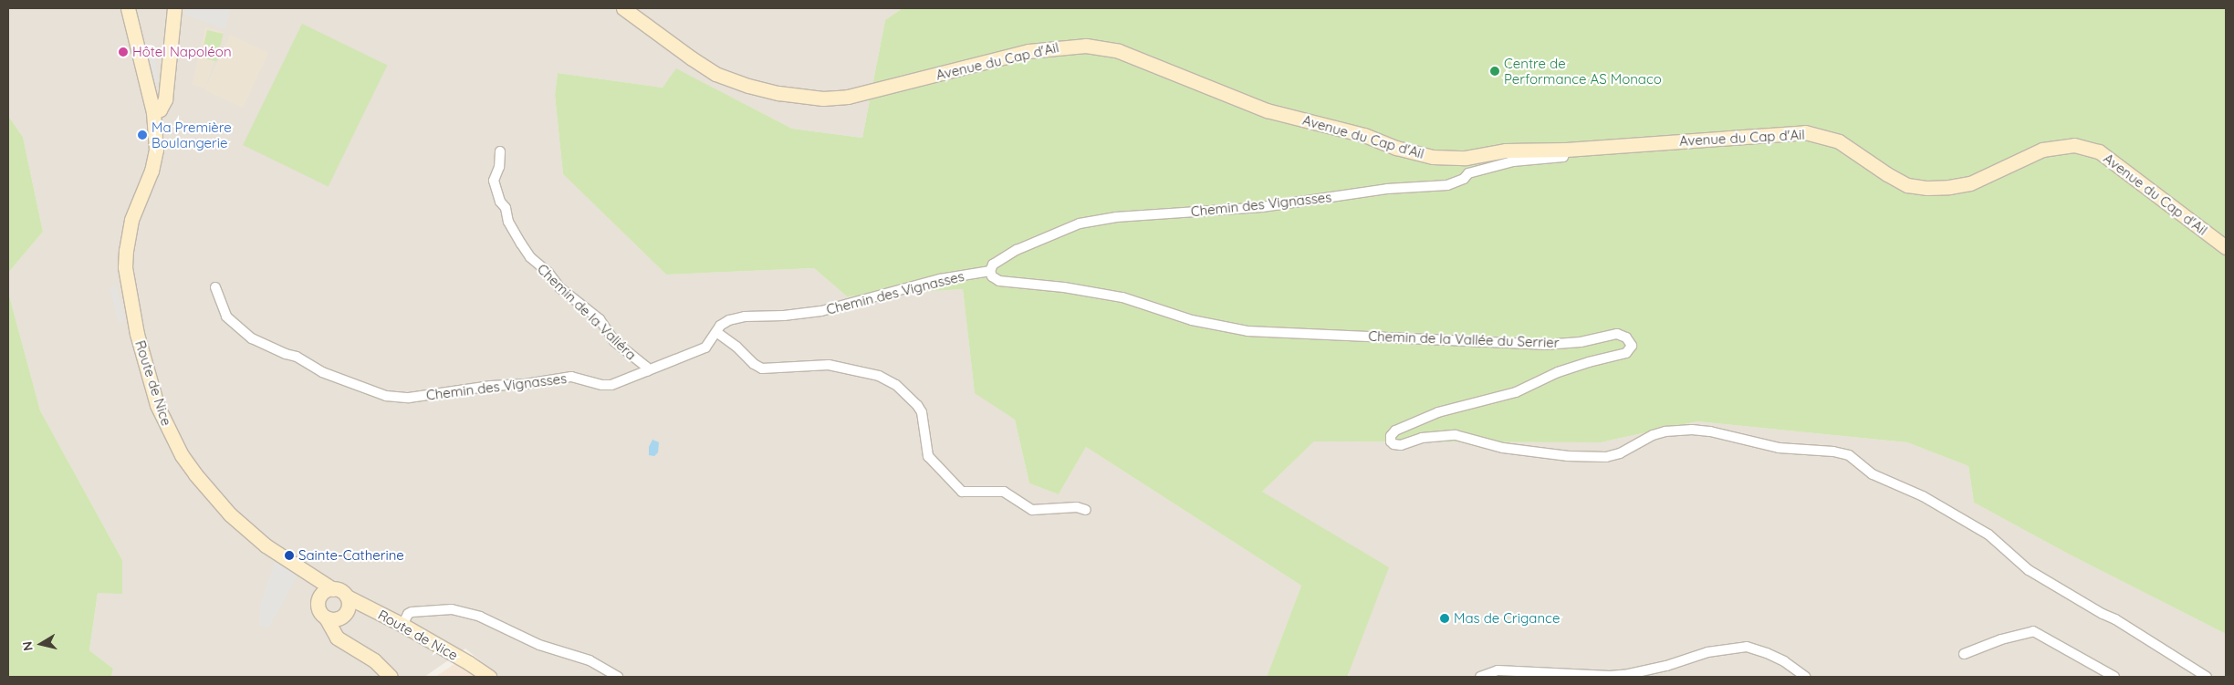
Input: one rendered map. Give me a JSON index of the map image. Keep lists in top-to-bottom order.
{
  "streets": {
    "street": [
      "Avenue du Cap d'Ail",
      "Chemin des Vignasses",
      "Chemin de la Valiéra",
      "Chemin de la Vallée du Serrier",
      "Route de Nice"
    ]
  },
  "crossings": [
    ["Avenue du Cap d'Ail", "Chemin des Vignasses"],
    ["Chemin des Vignasses", "Chemin de la Valiéra"],
    ["Chemin des Vignasses", "Chemin de la Vallée du Serrier"]
  ],
  "places": [
    "Hôtel Napoléon",
    "Centre de Performance AS Monaco",
    "Ma Première Boulangerie",
    "Sainte-Catherine",
    "Mas de Crigance"
  ],
  "north": "left"
}
